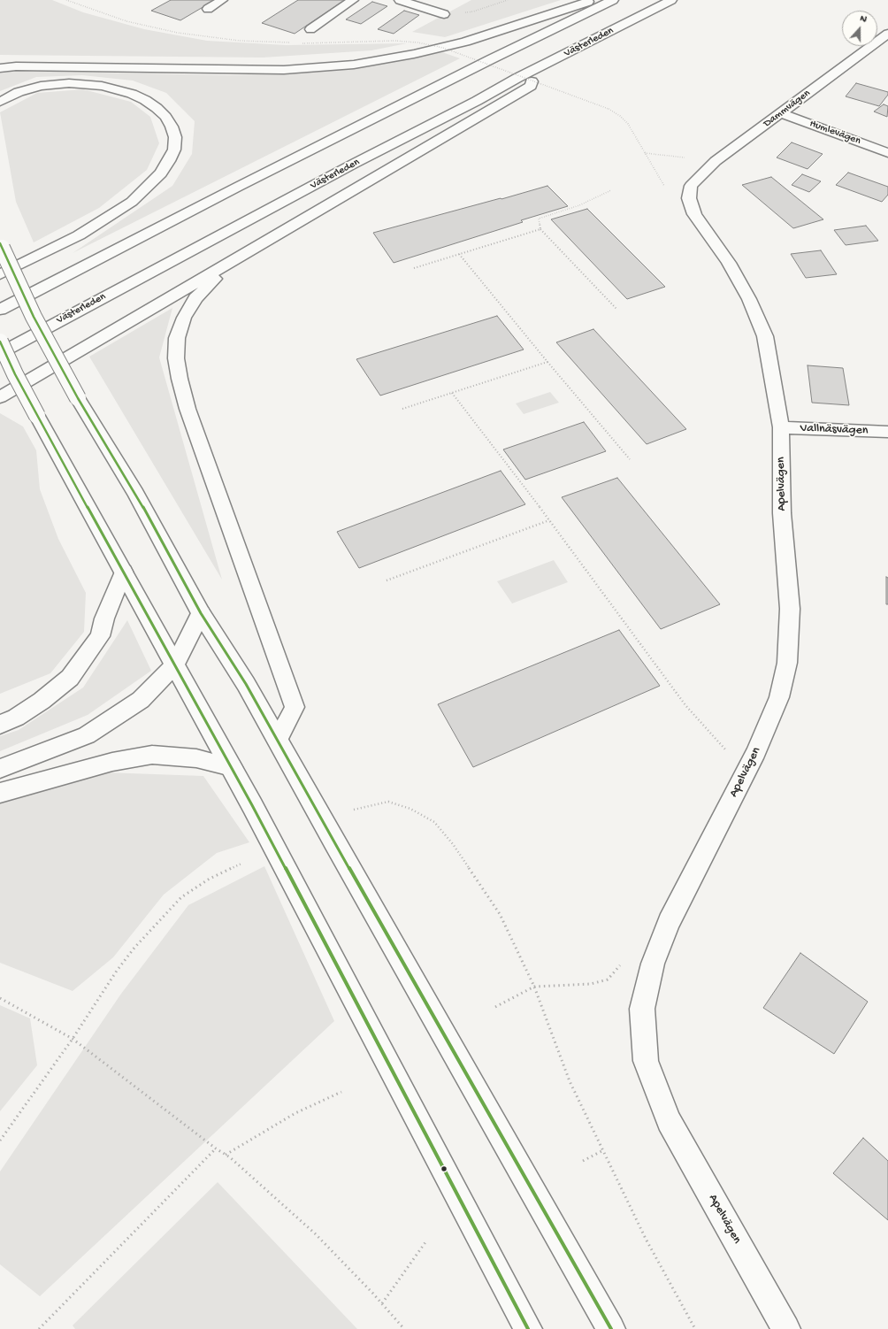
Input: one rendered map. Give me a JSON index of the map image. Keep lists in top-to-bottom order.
{
  "streets": {
    "main road": [
      "Västerleden",
      "Dammvägen",
      "Humlevägen",
      "Vallnäsvägen",
      "Apelvägen"
    ]
  },
  "crossings": [
    ["Dammvägen", "Humlevägen"],
    ["Dammvägen", "Apelvägen"],
    ["Vallnäsvägen", "Apelvägen"]
  ],
  "north": "top"
}
